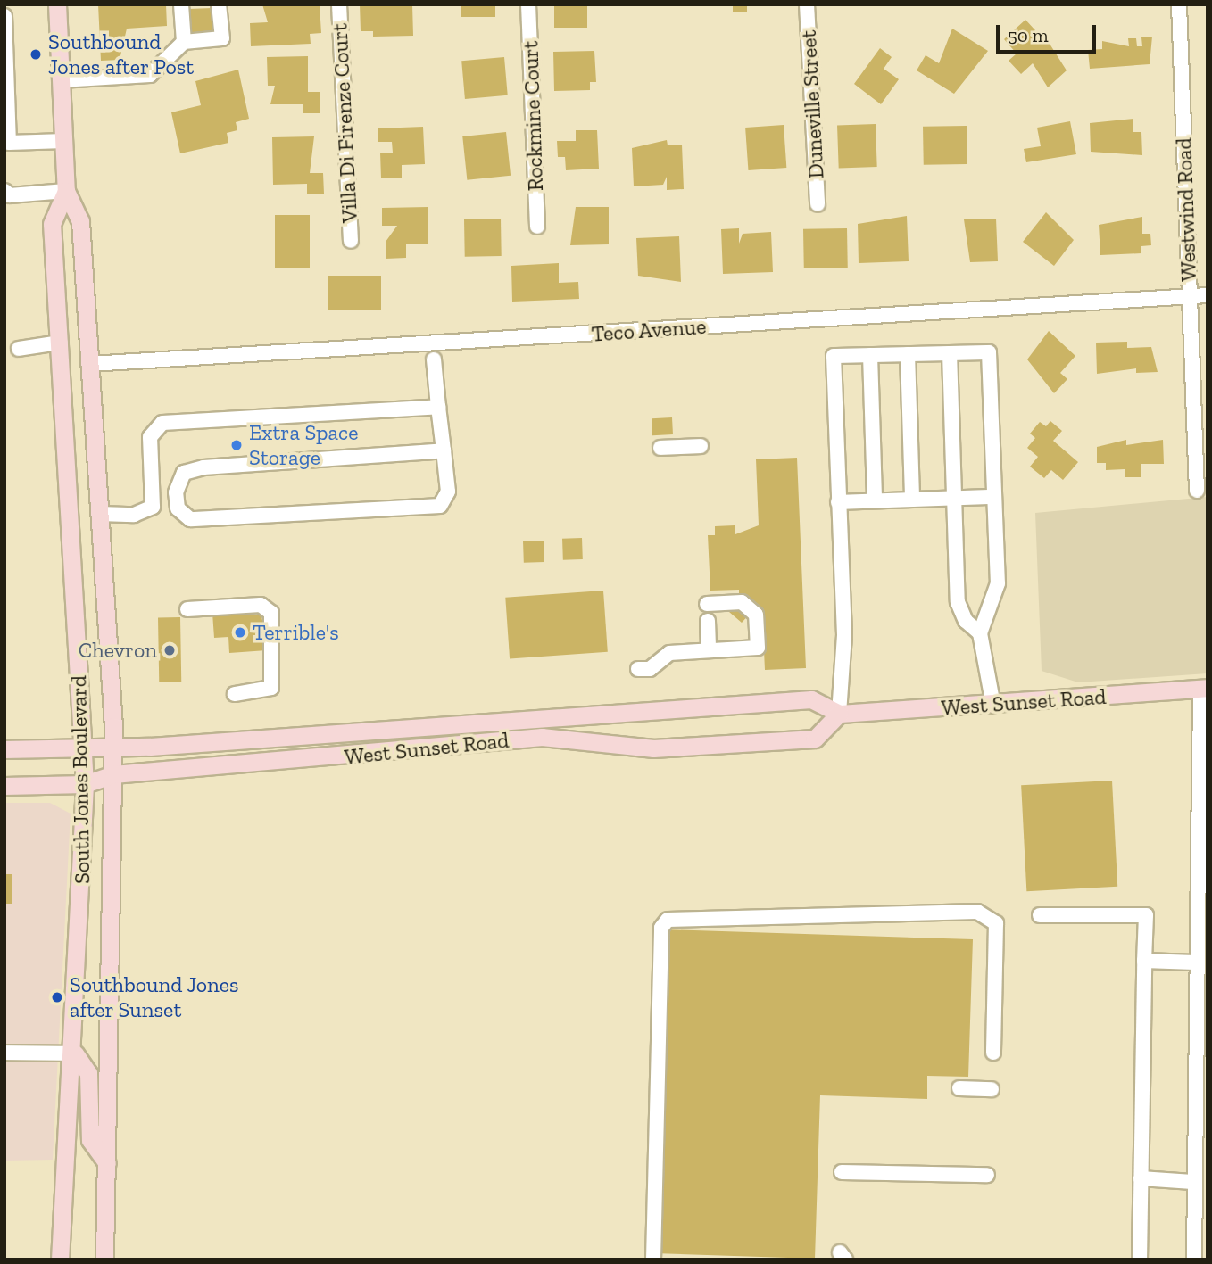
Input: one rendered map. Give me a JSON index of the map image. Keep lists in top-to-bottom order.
{
  "streets": {
    "main road": ["West Sunset Road", "South Jones Boulevard"],
    "street": [
      "Duneville Street",
      "Rockmine Court",
      "Villa Di Firenze Court",
      "Westwind Road",
      "Teco Avenue"
    ]
  },
  "crossings": [
    ["Westwind Road", "Teco Avenue"],
    ["Teco Avenue", "South Jones Boulevard"],
    ["West Sunset Road", "South Jones Boulevard"]
  ],
  "places": [
    "Southbound Jones after Post",
    "Extra Space Storage",
    "Terrible's",
    "Chevron",
    "Southbound Jones after Sunset"
  ],
  "scale_bar": "50 m"
}
